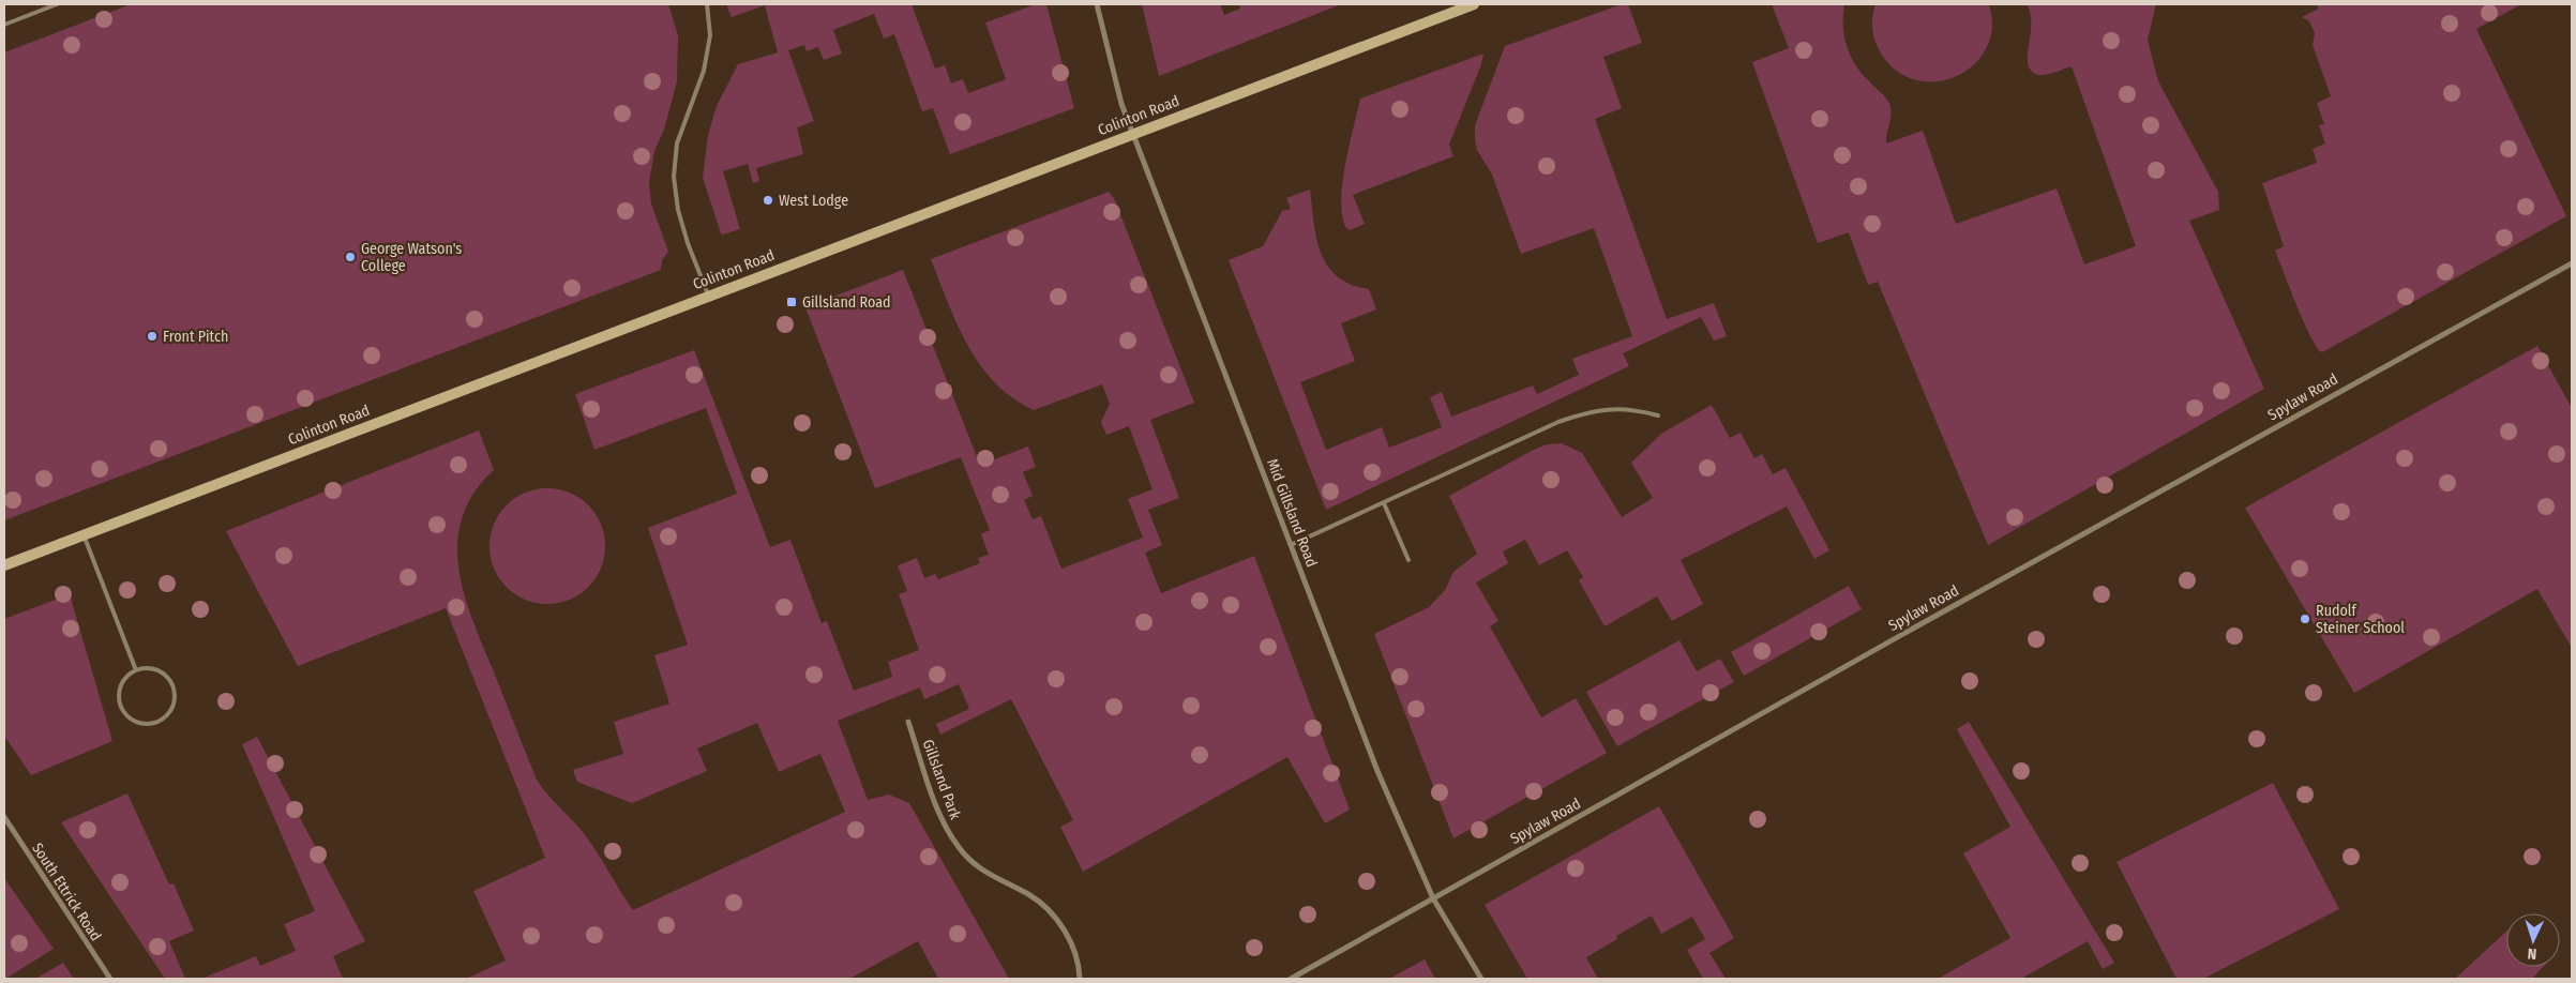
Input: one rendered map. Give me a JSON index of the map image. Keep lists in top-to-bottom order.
{
  "streets": {
    "street": [
      "Colinton Road",
      "Spylaw Road",
      "Mid Gillsland Road",
      "Gillsland Park",
      "South Ettrick Road"
    ]
  },
  "crossings": [
    ["Colinton Road", "Mid Gillsland Road"],
    ["Spylaw Road", "Mid Gillsland Road"]
  ],
  "places": {
    "other": [
      "West Lodge",
      "George Watson's College",
      "Front Pitch",
      "Rudolf Steiner School"
    ],
    "transit": ["Gillsland Road"]
  },
  "north": "bottom"
}
